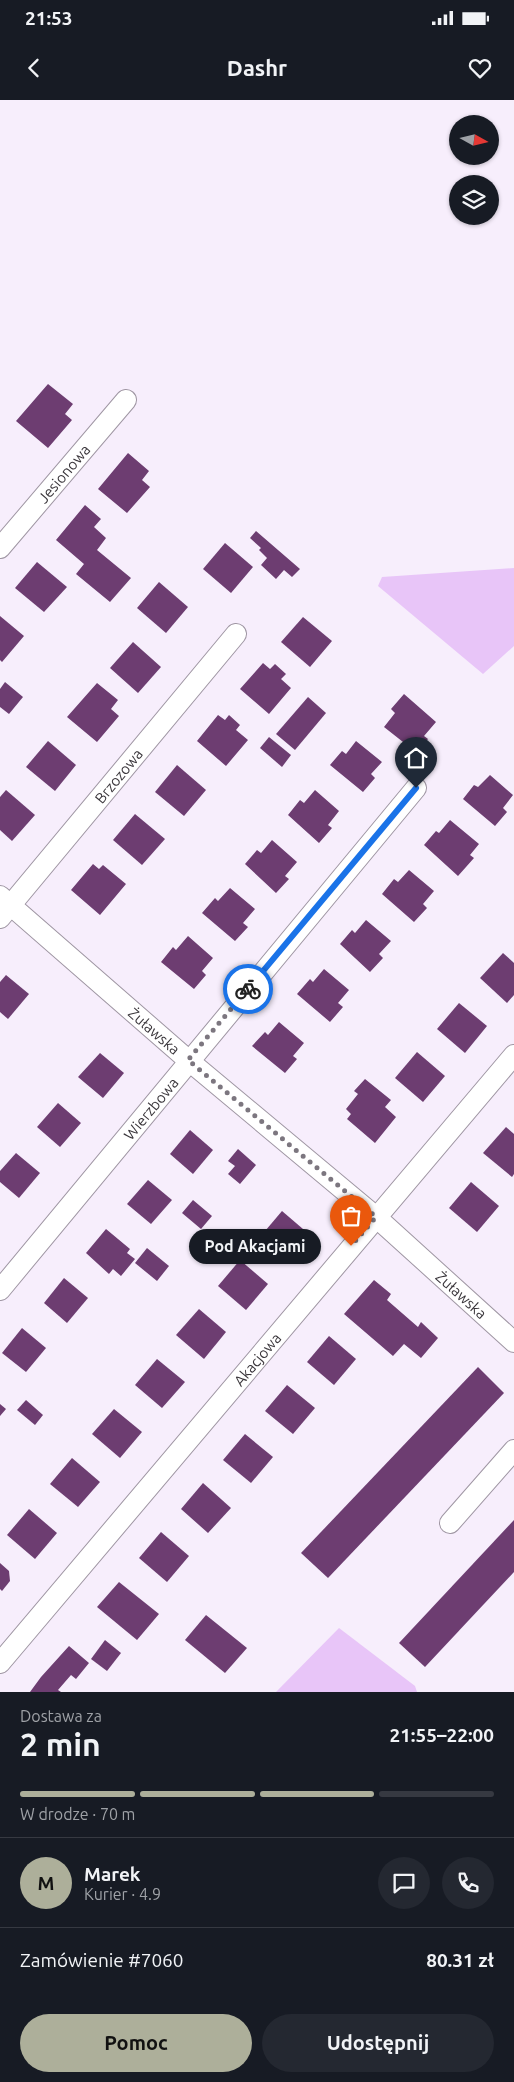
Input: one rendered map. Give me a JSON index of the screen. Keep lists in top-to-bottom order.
{
  "streets": {
    "street": [
      "Jesionowa",
      "Brzozowa",
      "Żuławska",
      "Wierzbowa",
      "Akacjowa"
    ]
  },
  "crossings": [
    ["Brzozowa", "Żuławska"],
    ["Żuławska", "Wierzbowa"],
    ["Żuławska", "Akacjowa"]
  ],
  "places": ["Pod Akacjami"],
  "north": "right",
  "page": {
    "status": "21:53",
    "header": "Dashr",
    "bubble": "Pod Akacjami",
    "heading": ["2 min", "Dostawa za", "21:55–22:00"],
    "panel": [
      "Marek",
      "Kurier · 4.9",
      "Zamówienie #7060",
      "80.31 zł"
    ],
    "bar": "W drodze · 70 m",
    "round": "M",
    "buttons": ["Pomoc", "Udostępnij"]
  }
}
